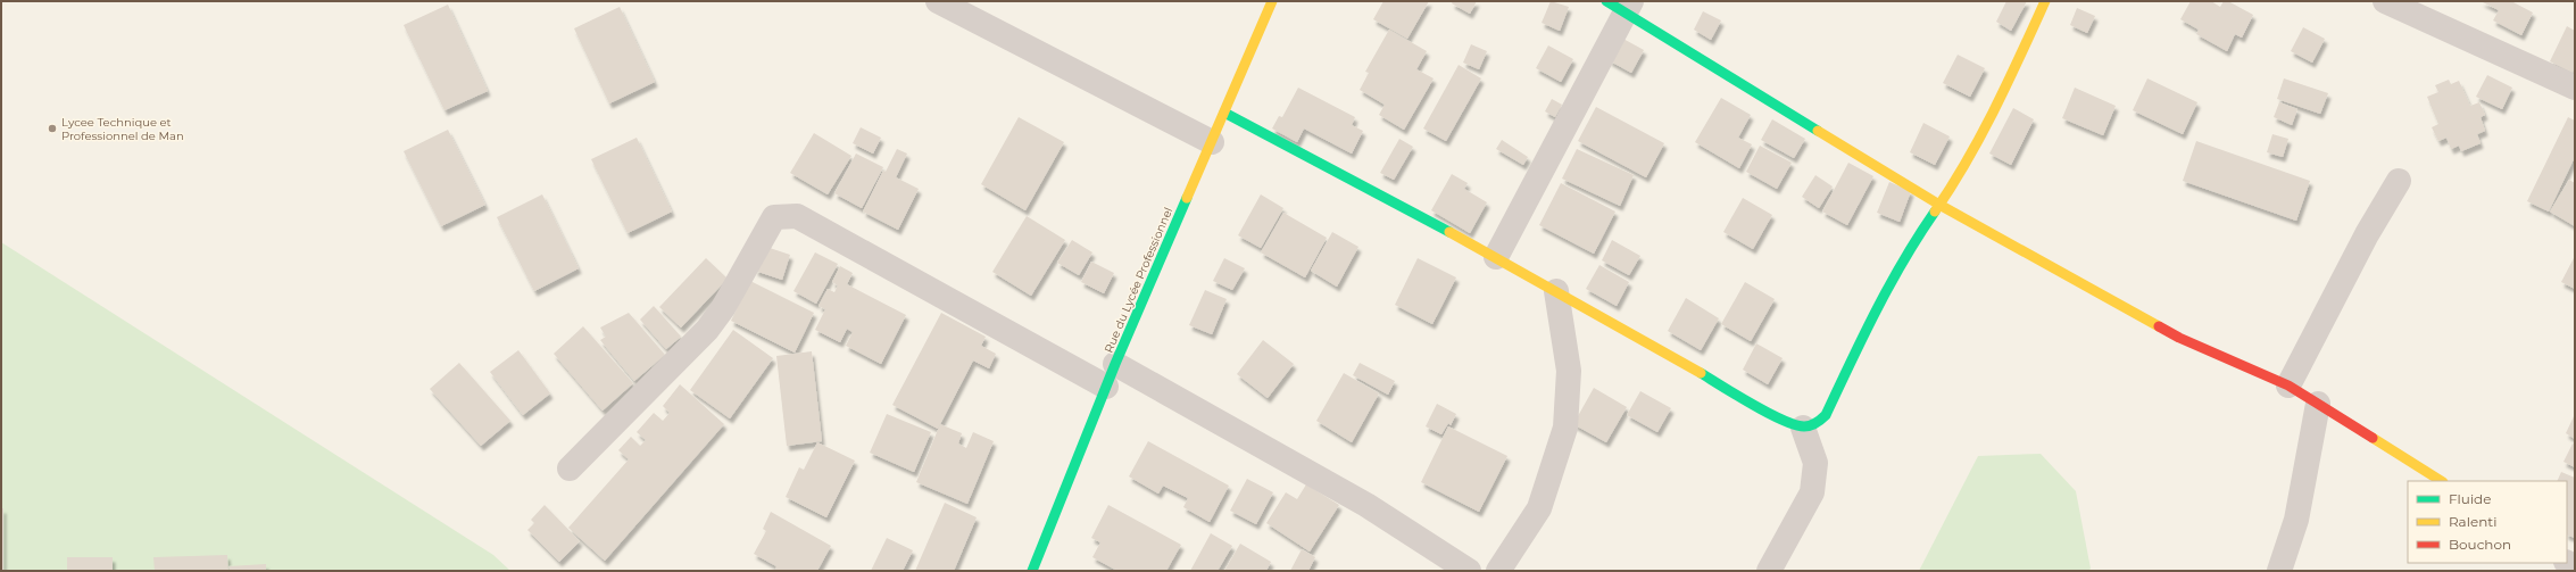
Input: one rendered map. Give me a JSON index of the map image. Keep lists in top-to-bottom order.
{
  "streets": {
    "street": ["Rue du Lycée Professionnel"]
  },
  "places": ["Lycee Technique et Professionnel de Man"],
  "legend": ["Fluide", "Ralenti", "Bouchon"]
}
